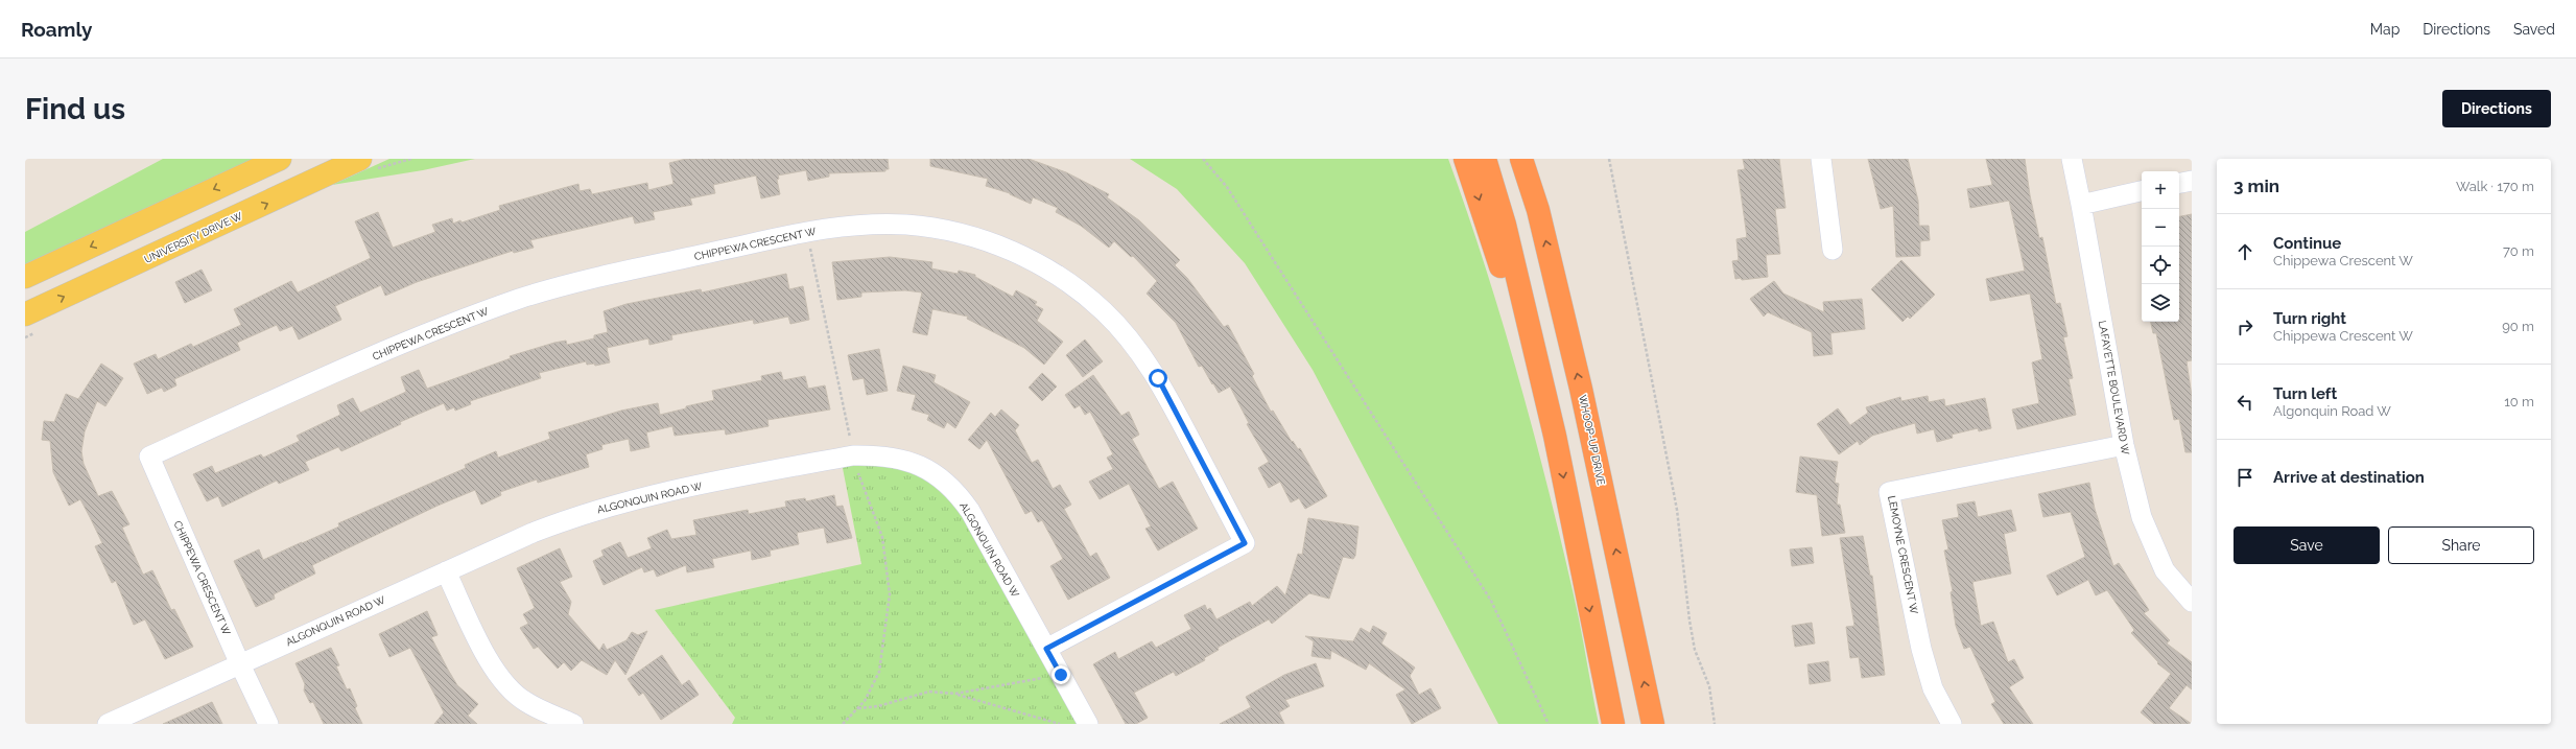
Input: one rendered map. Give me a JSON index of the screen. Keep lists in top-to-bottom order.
{
  "streets": {
    "highway": ["WHOOP-UP DRIVE"],
    "main road": ["UNIVERSITY DRIVE W"],
    "street": [
      "CHIPPEWA CRESCENT W",
      "LAFAYETTE BOULEVARD W",
      "ALGONQUIN ROAD W",
      "LEMOYNE CRESCENT W"
    ]
  },
  "crossings": [
    ["CHIPPEWA CRESCENT W", "ALGONQUIN ROAD W"],
    ["LAFAYETTE BOULEVARD W", "LEMOYNE CRESCENT W"]
  ],
  "page": {
    "header": "Roamly",
    "nav": ["Map", "Directions", "Saved"],
    "buttons": [
      "Directions",
      ["Save", "Share"]
    ],
    "title": "Find us",
    "heading": ["3 min", "Walk · 170 m"],
    "map_buttons": ["+", "−"],
    "list": [
      ["Continue", "Chippewa Crescent W", "70 m"],
      ["Turn right", "Chippewa Crescent W", "90 m"],
      ["Turn left", "Algonquin Road W", "10 m"],
      "Arrive at destination"
    ]
  }
}
